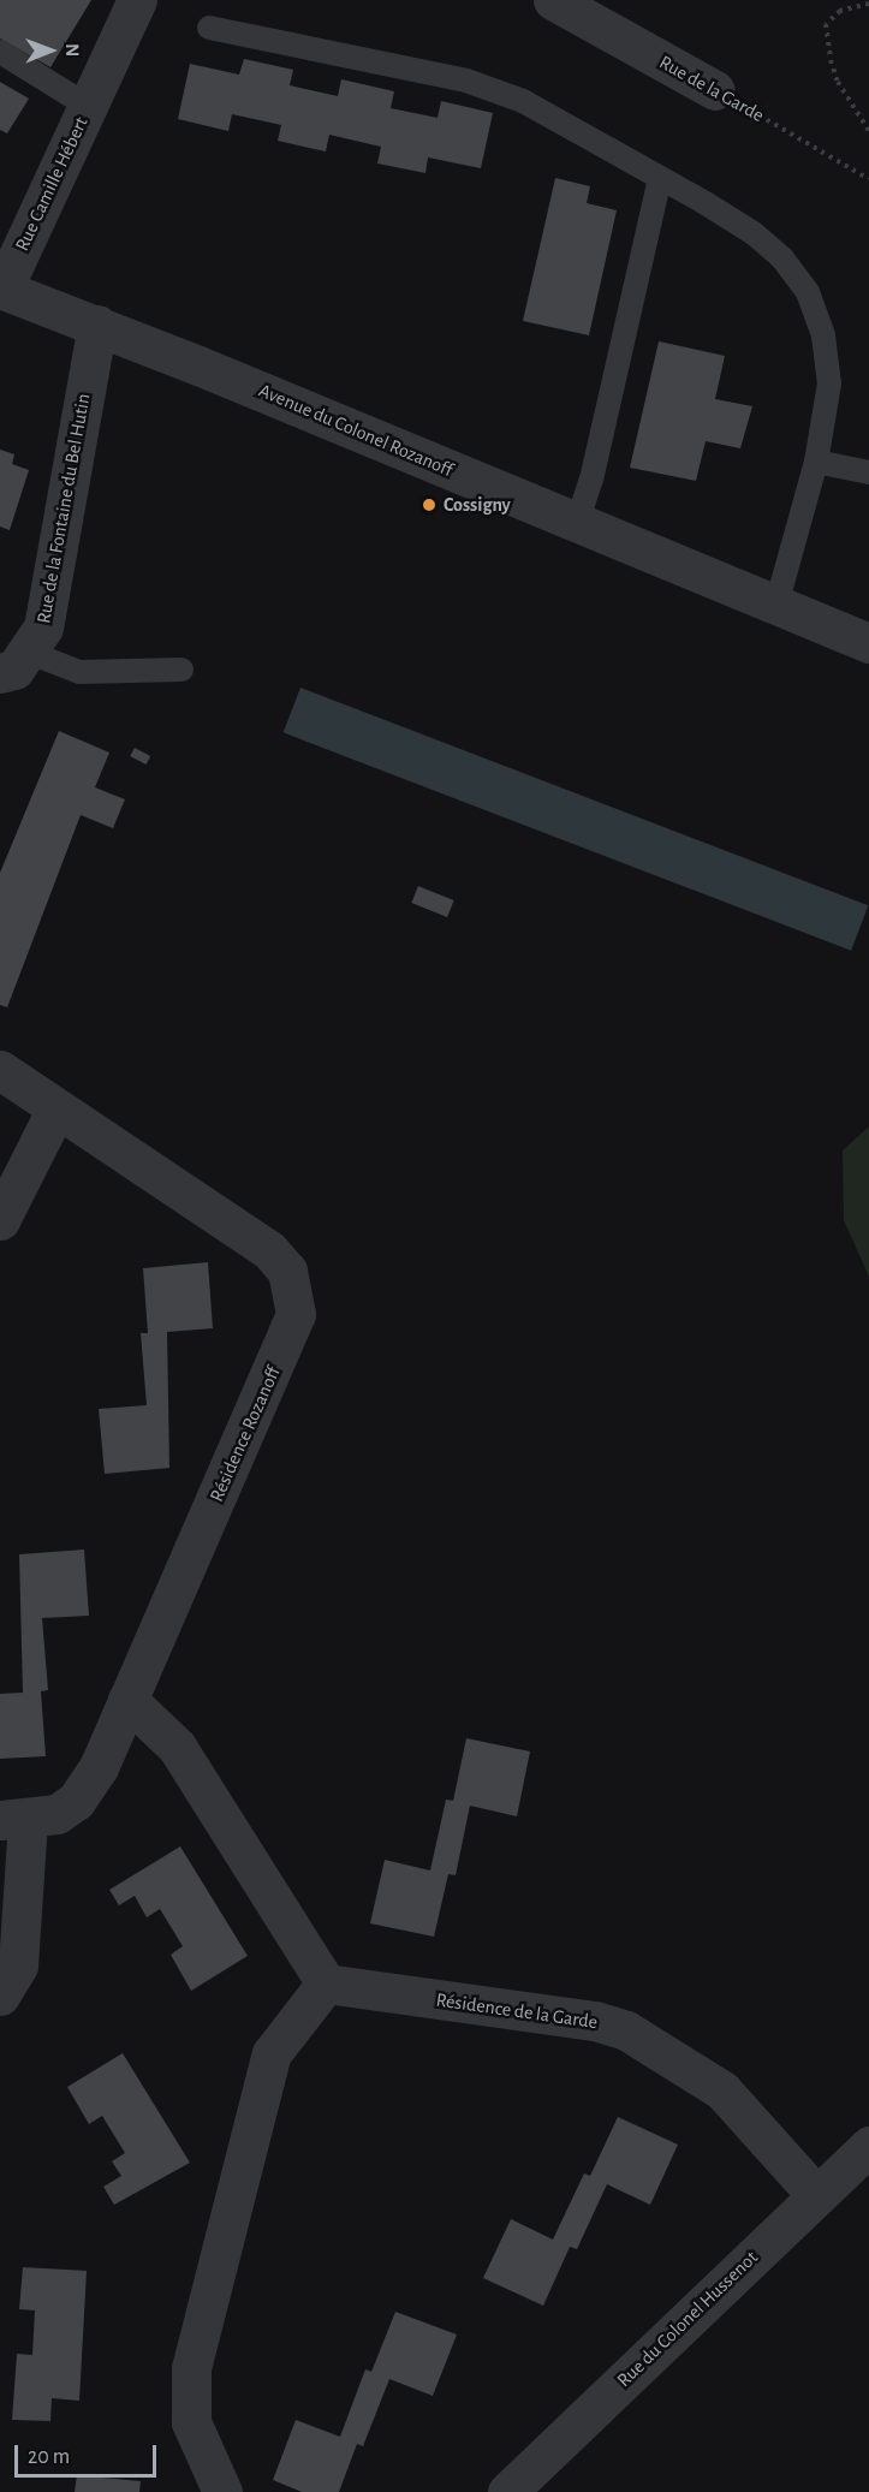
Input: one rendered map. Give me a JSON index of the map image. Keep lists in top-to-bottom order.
{
  "streets": {
    "street": [
      "Rue de la Garde",
      "Rue Camille Hébert",
      "Avenue du Colonel Rozanoff",
      "Rue de la Fontaine du Bel Hutin",
      "Résidence Rozanoff",
      "Résidence de la Garde",
      "Rue du Colonel Hussenot"
    ]
  },
  "crossings": [
    ["Rue Camille Hébert", "Avenue du Colonel Rozanoff"],
    ["Avenue du Colonel Rozanoff", "Rue de la Fontaine du Bel Hutin"],
    ["Résidence de la Garde", "Rue du Colonel Hussenot"]
  ],
  "places": ["Cossigny"],
  "scale_bar": "20 m",
  "north": "right"
}
